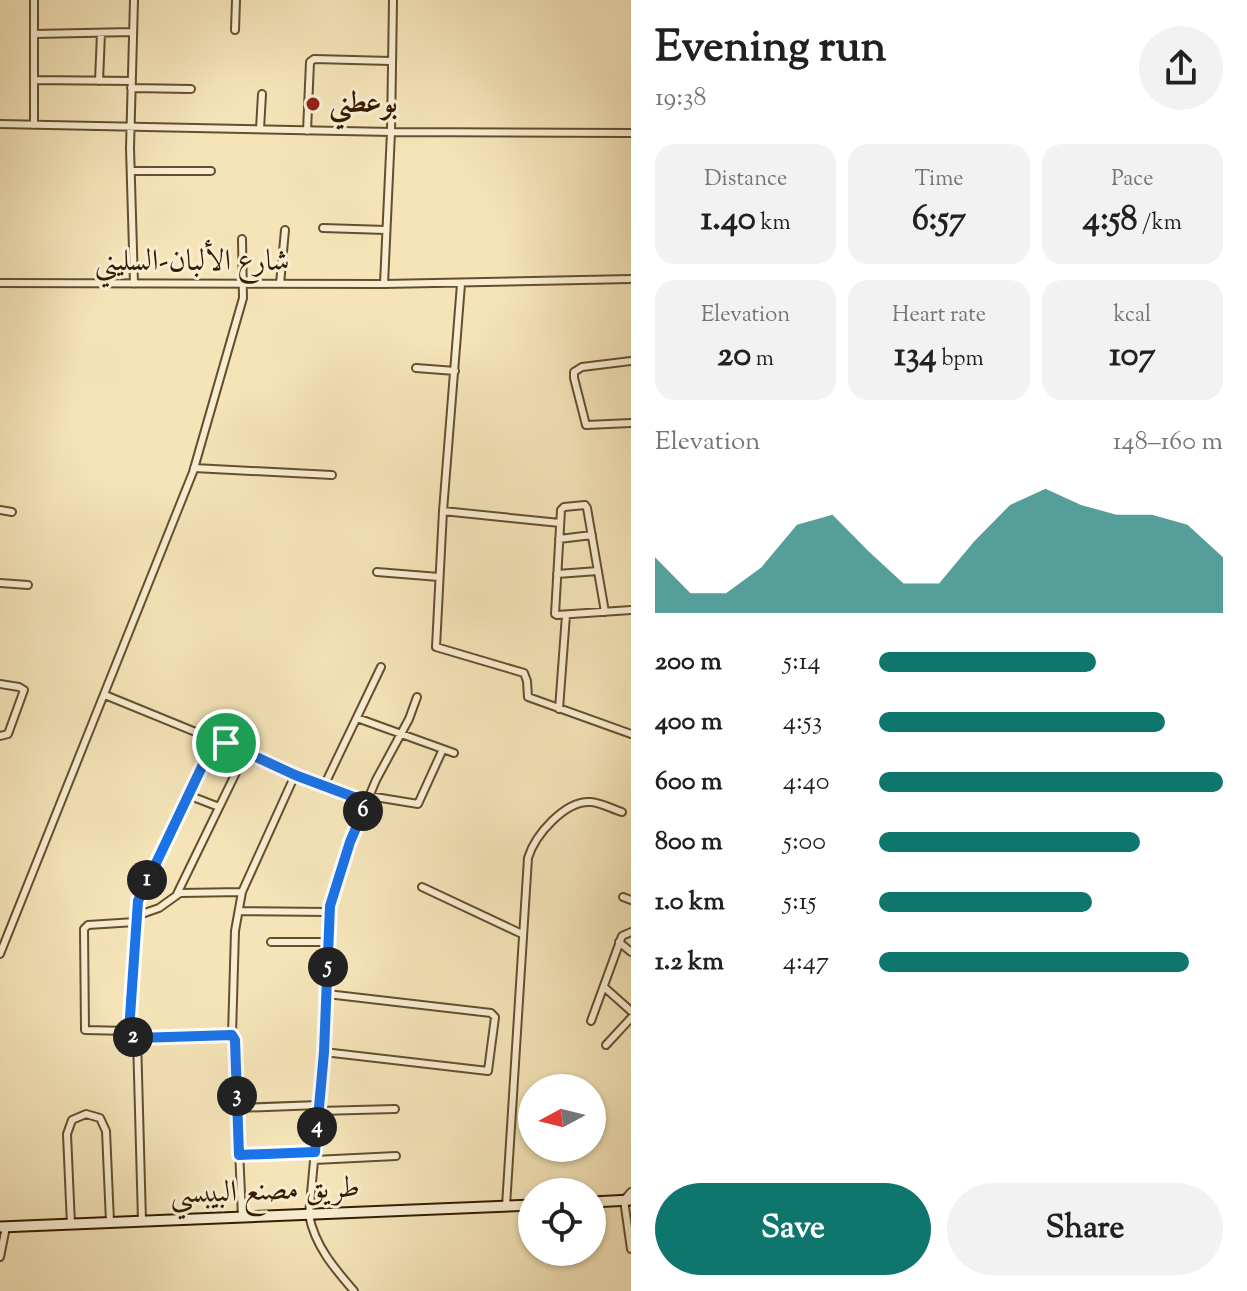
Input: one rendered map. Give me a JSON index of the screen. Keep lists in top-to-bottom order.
{
  "streets": {
    "main road": ["طريق مصنع البيبسي"],
    "street": ["شارع الألبان-السليني"]
  },
  "places": ["بوعطني"],
  "north": "left",
  "page": {
    "heading": ["Evening run", "19:38"],
    "stats": [
      ["Distance", "1.40 km"],
      ["Time", "6:57"],
      ["Pace", "4:58 /km"],
      ["Elevation", "20 m"],
      ["Heart rate", "134 bpm"],
      ["kcal", "107"]
    ],
    "chart": ["Elevation", "148–160 m"],
    "list": [
      {
        "name": "200 m",
        "note": "5:14"
      },
      {
        "name": "400 m",
        "note": "4:53"
      },
      {
        "name": "600 m",
        "note": "4:40"
      },
      {
        "name": "800 m",
        "note": "5:00"
      },
      {
        "name": "1.0 km",
        "note": "5:15"
      },
      {
        "name": "1.2 km",
        "note": "4:47"
      }
    ],
    "pins": [
      "6",
      "1",
      "5",
      "2",
      "3",
      "4"
    ],
    "buttons": ["Save", "Share"]
  }
}
